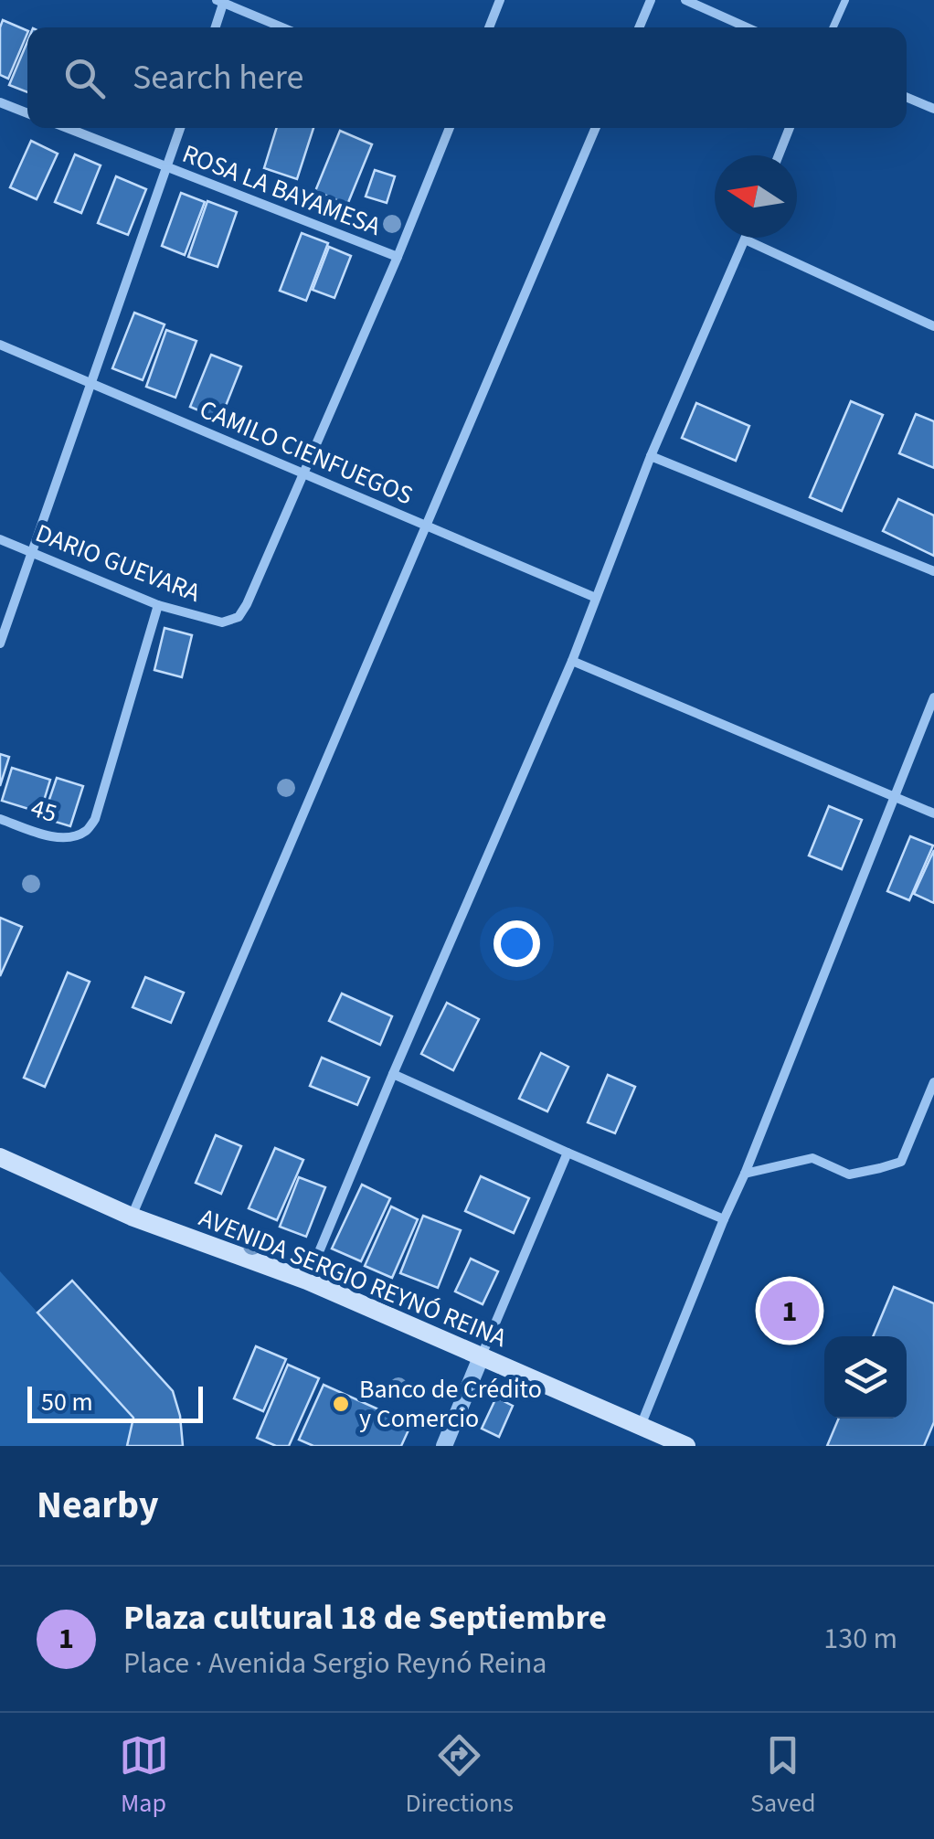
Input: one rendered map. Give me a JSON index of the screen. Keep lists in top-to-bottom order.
{
  "streets": {
    "main road": ["AVENIDA SERGIO REYNÓ REINA"],
    "street": [
      "ROSA LA BAYAMESA",
      "CAMILO CIENFUEGOS",
      "DARIO GUEVARA",
      "45"
    ]
  },
  "crossings": [
    ["CAMILO CIENFUEGOS", "DARIO GUEVARA"],
    ["DARIO GUEVARA", "45"]
  ],
  "places": ["Banco de Crédito y Comercio"],
  "scale_bar": "50 m",
  "north": "left",
  "page": {
    "search": "Search here",
    "pins": "1",
    "scale": "50 m",
    "heading": "Nearby",
    "list": [
      {
        "mark": "1",
        "name": "Plaza cultural 18 de Septiembre",
        "note": "Place · Avenida Sergio Reynó Reina",
        "value": "130 m"
      }
    ],
    "nav": ["Map", "Directions", "Saved"]
  }
}
